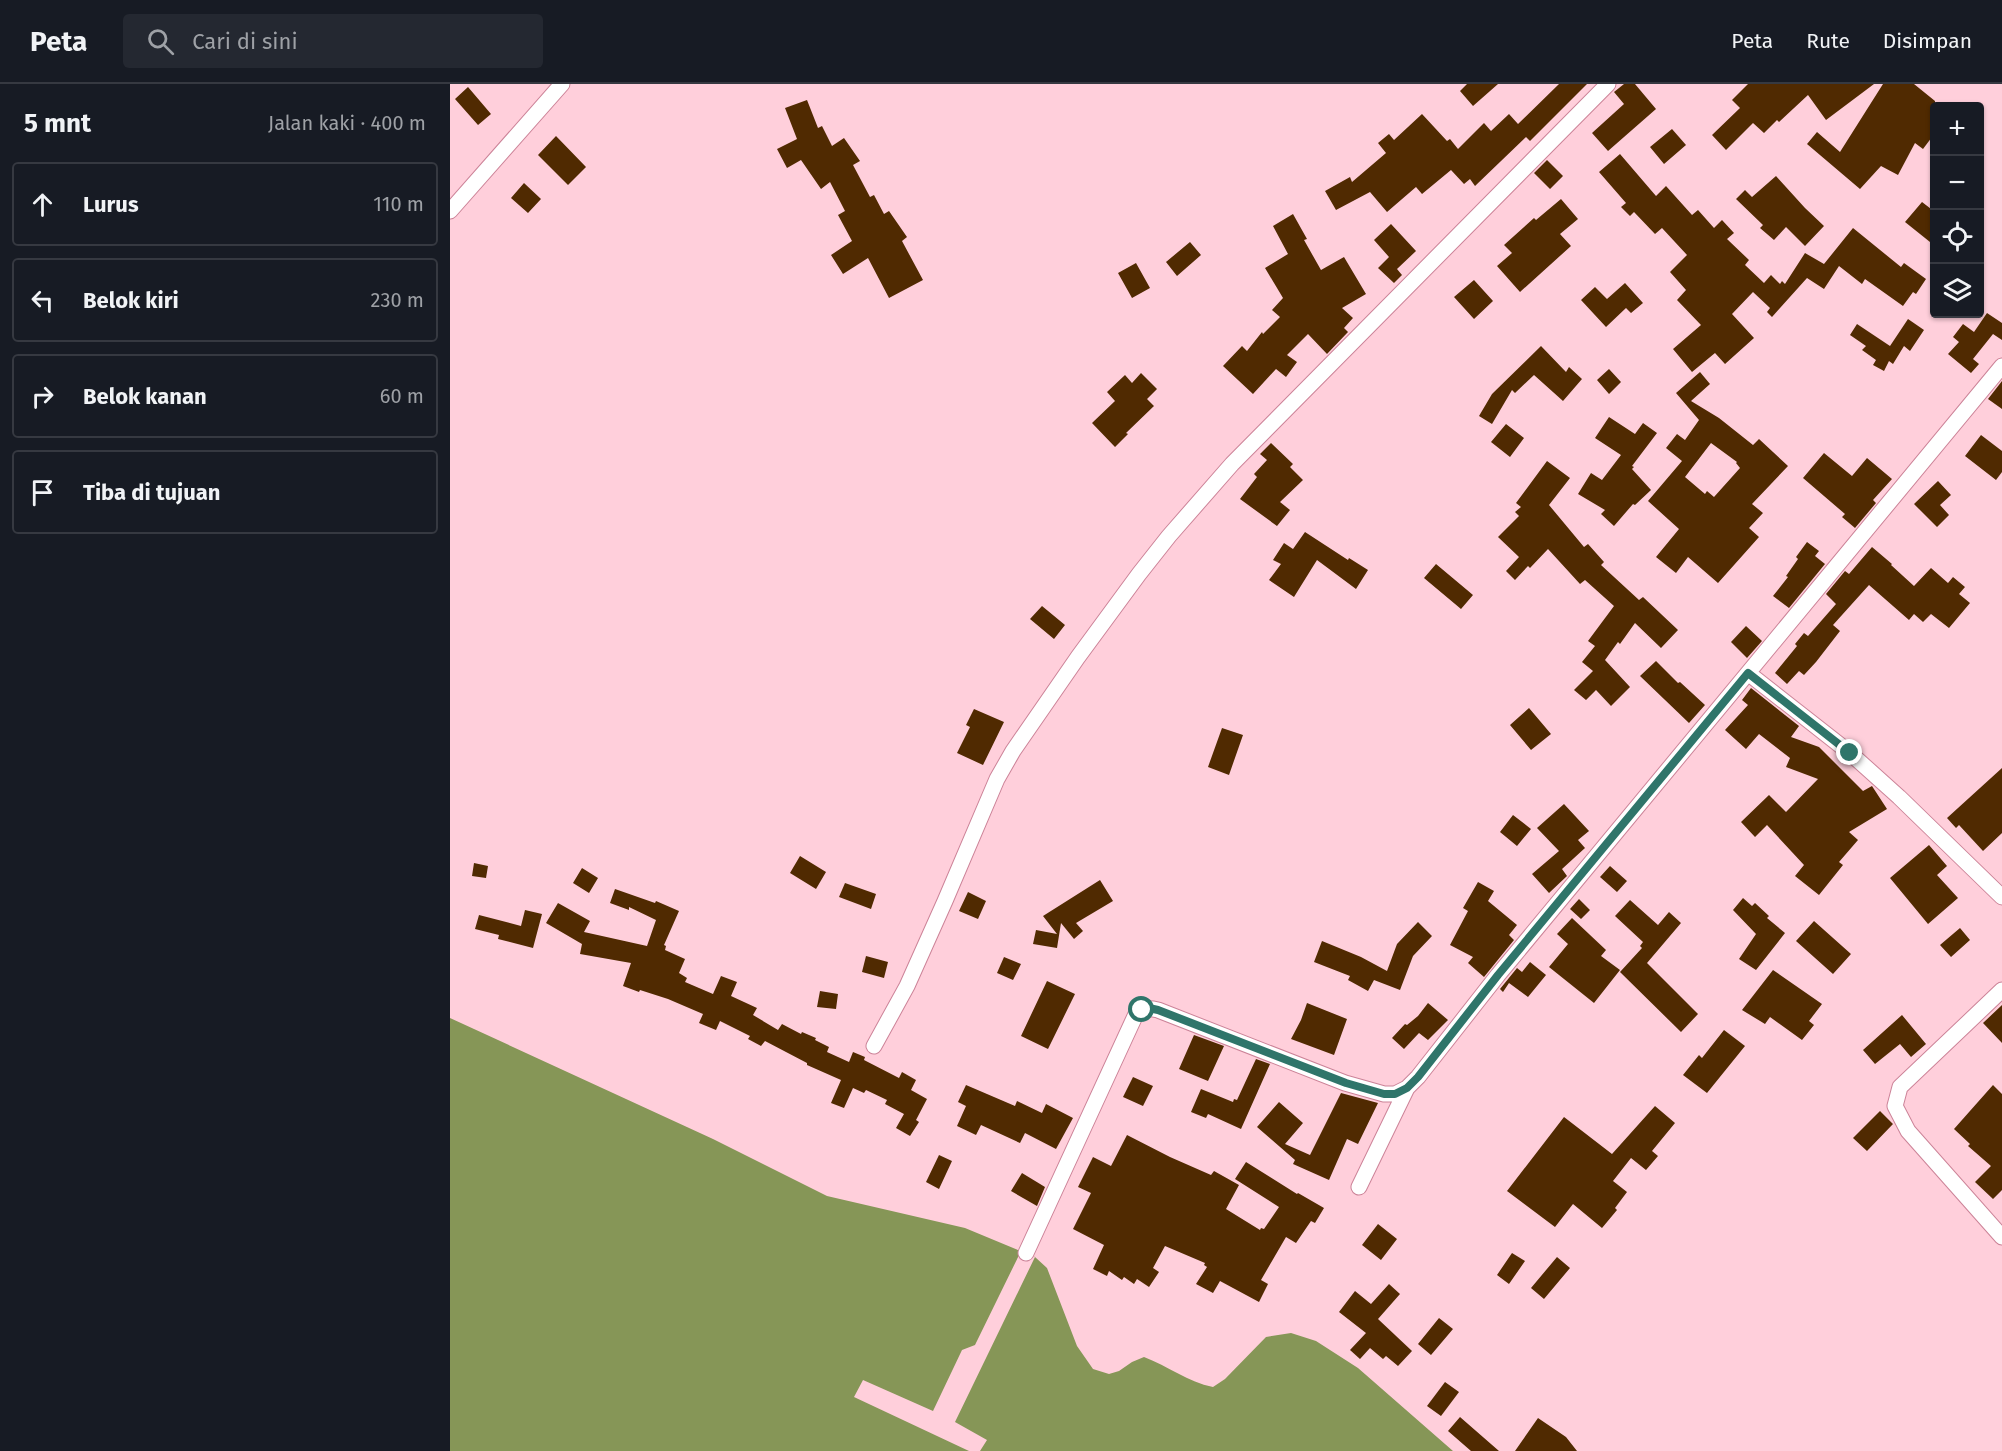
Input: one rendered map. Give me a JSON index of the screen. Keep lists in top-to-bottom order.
{
  "page": {
    "header": "Peta",
    "search": "Cari di sini",
    "nav": ["Peta", "Rute", "Disimpan"],
    "heading": ["5 mnt", "Jalan kaki · 400 m"],
    "map_buttons": ["+", "−"],
    "list": [
      ["Lurus", "110 m"],
      ["Belok kiri", "230 m"],
      ["Belok kanan", "60 m"],
      "Tiba di tujuan"
    ]
  }
}
